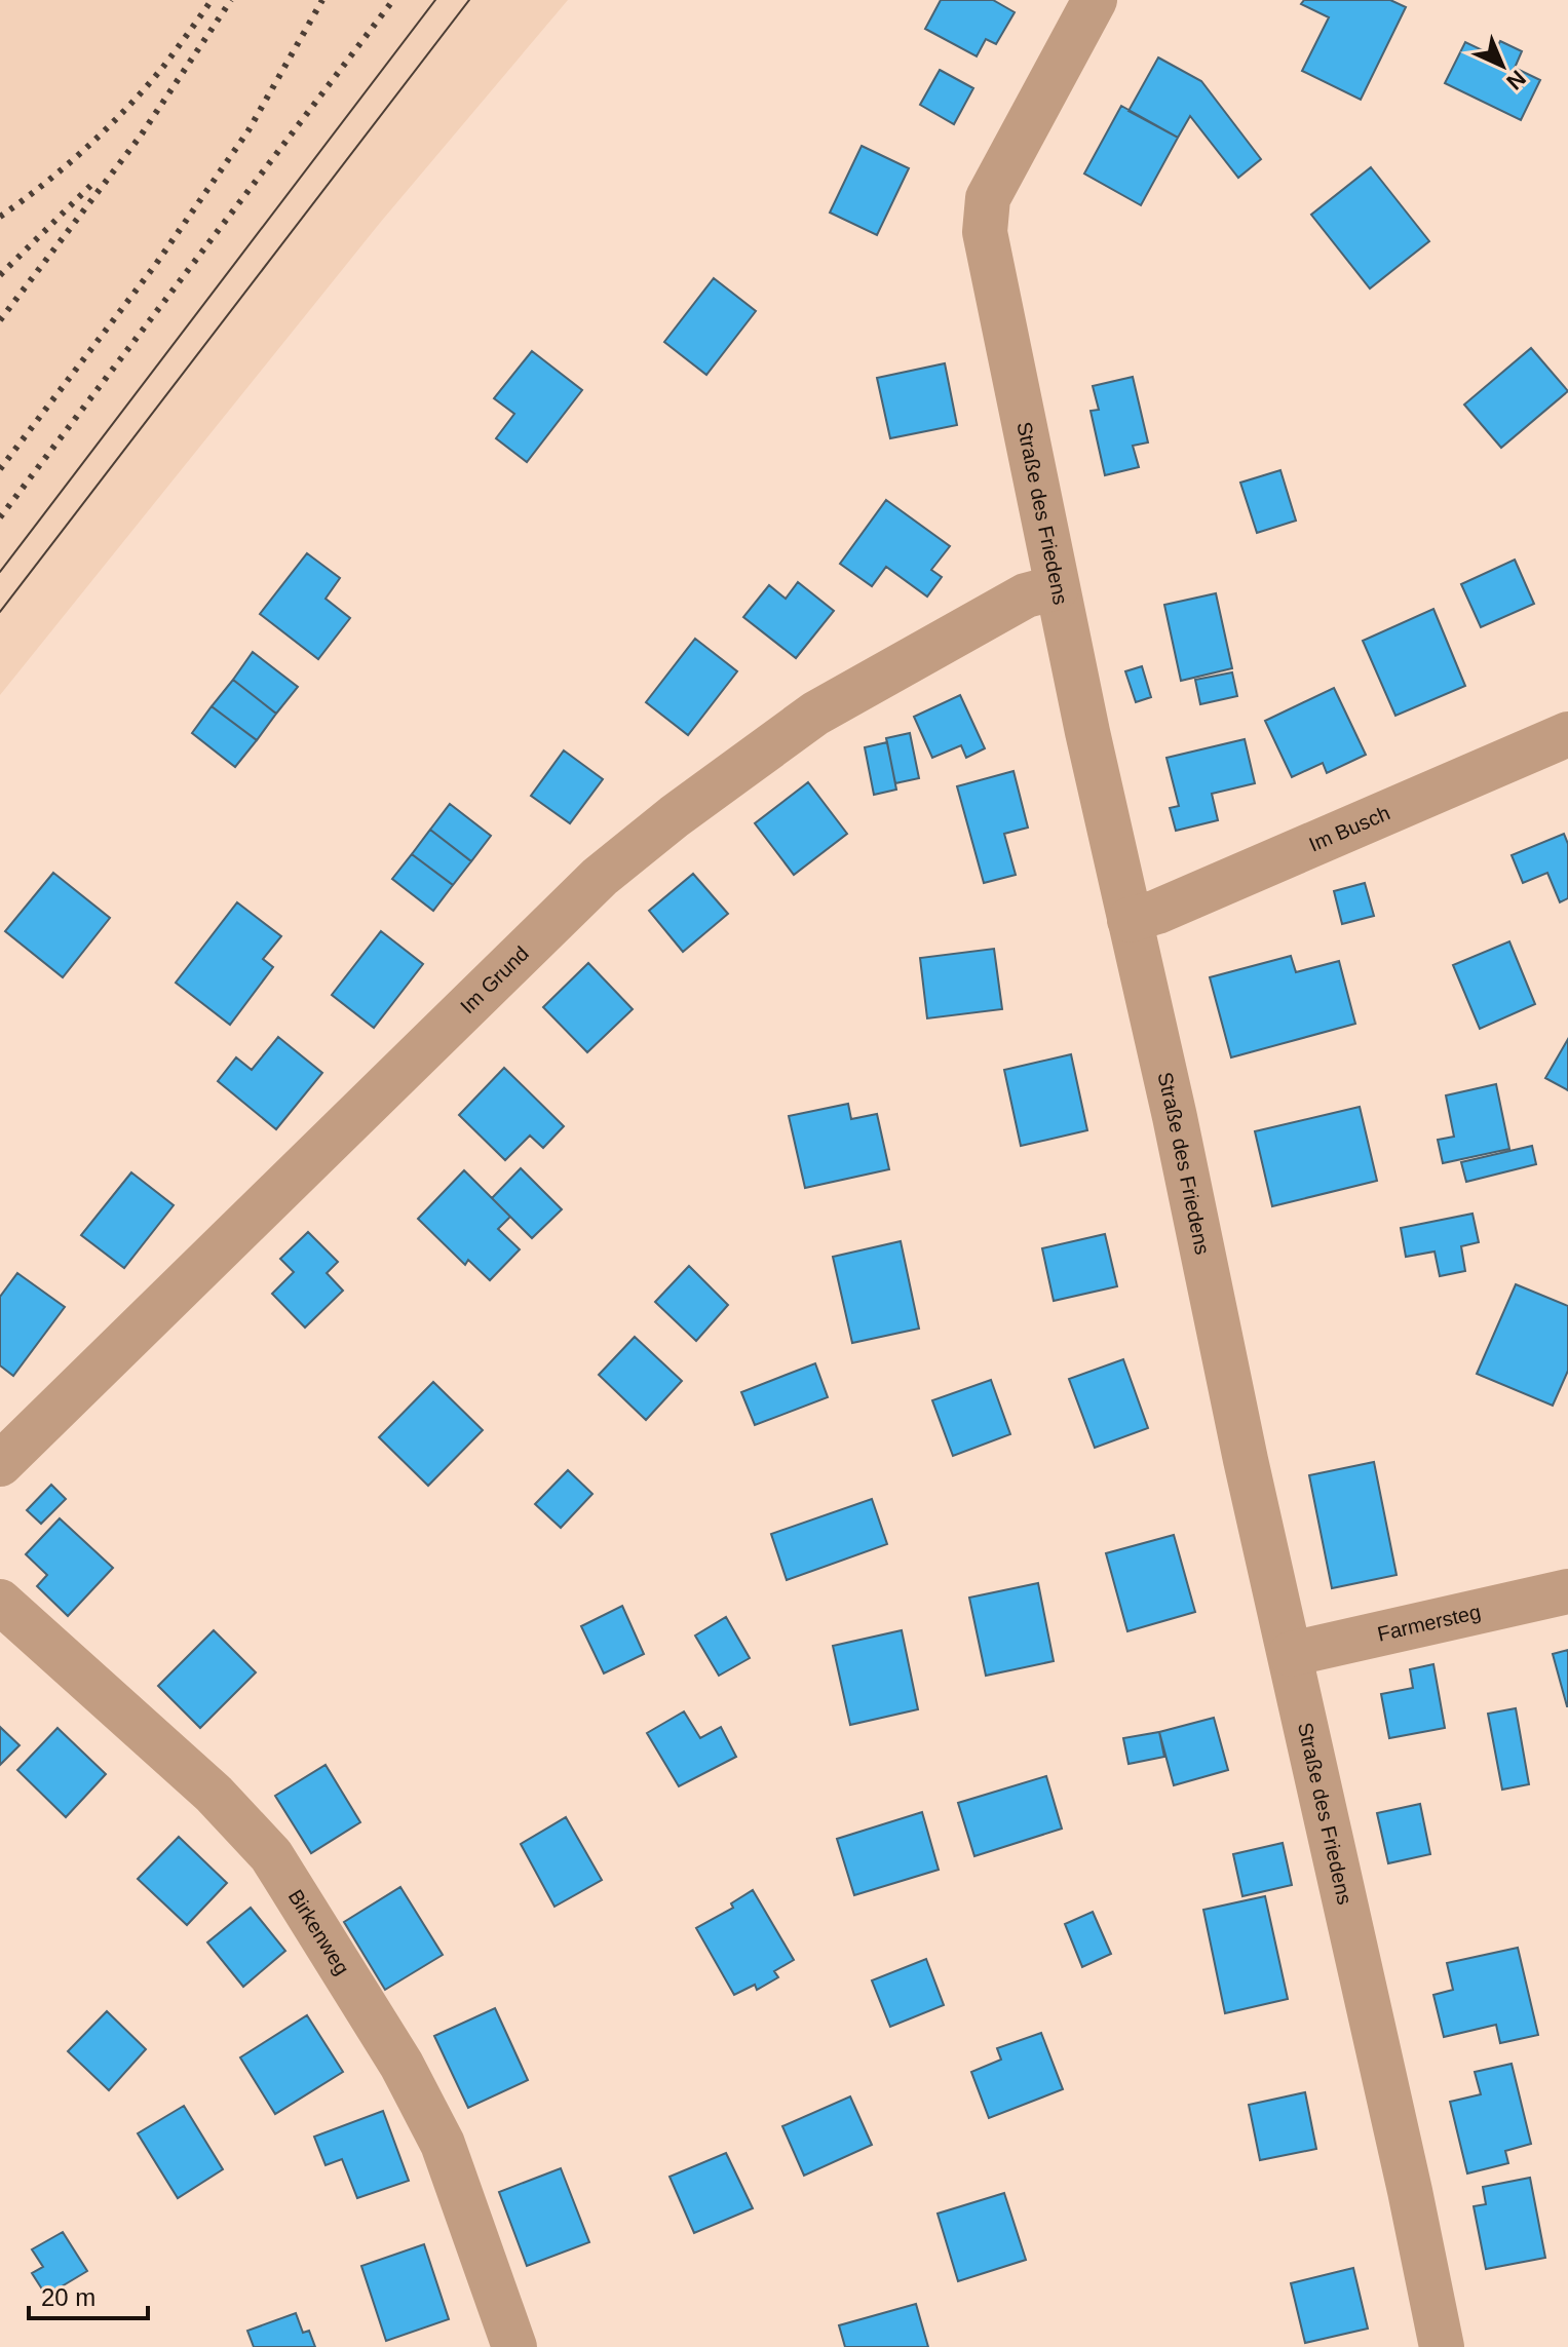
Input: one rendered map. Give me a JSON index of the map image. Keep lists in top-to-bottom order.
{
  "streets": {
    "street": [
      "Straße des Friedens",
      "Im Busch",
      "Im Grund",
      "Farmersteg",
      "Birkenweg"
    ]
  },
  "crossings": [
    ["Straße des Friedens", "Im Busch"],
    ["Straße des Friedens", "Im Grund"],
    ["Straße des Friedens", "Farmersteg"]
  ],
  "scale_bar": "20 m",
  "north": "bottom right"
}
